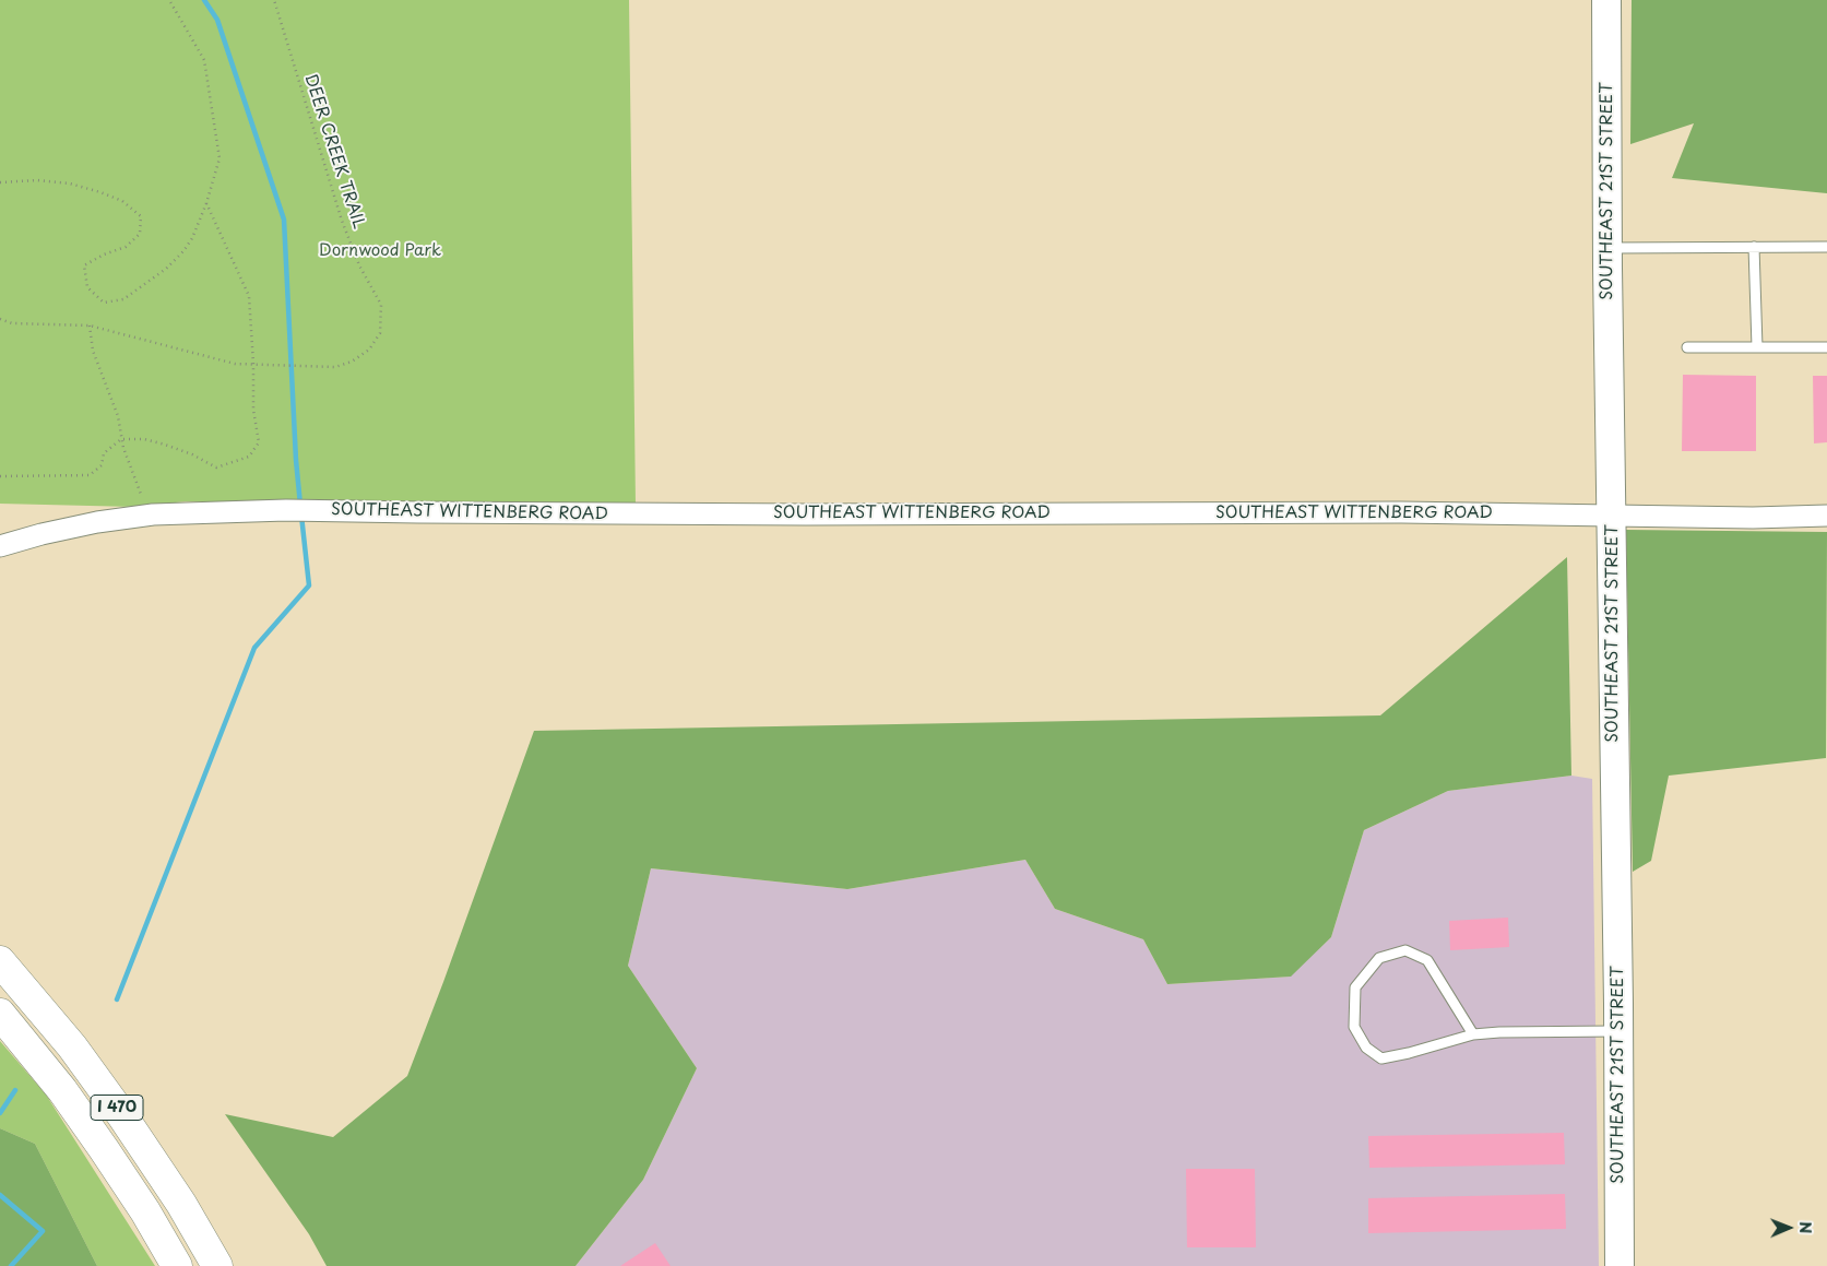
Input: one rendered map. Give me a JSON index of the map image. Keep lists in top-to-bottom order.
{
  "streets": {
    "highway": ["I 470"],
    "street": ["SOUTHEAST 21ST STREET", "SOUTHEAST WITTENBERG ROAD"],
    "path": ["DEER CREEK TRAIL"]
  },
  "crossings": [
    ["SOUTHEAST 21ST STREET", "SOUTHEAST WITTENBERG ROAD"]
  ],
  "parks": ["Dornwood Park"],
  "north": "right"
}
